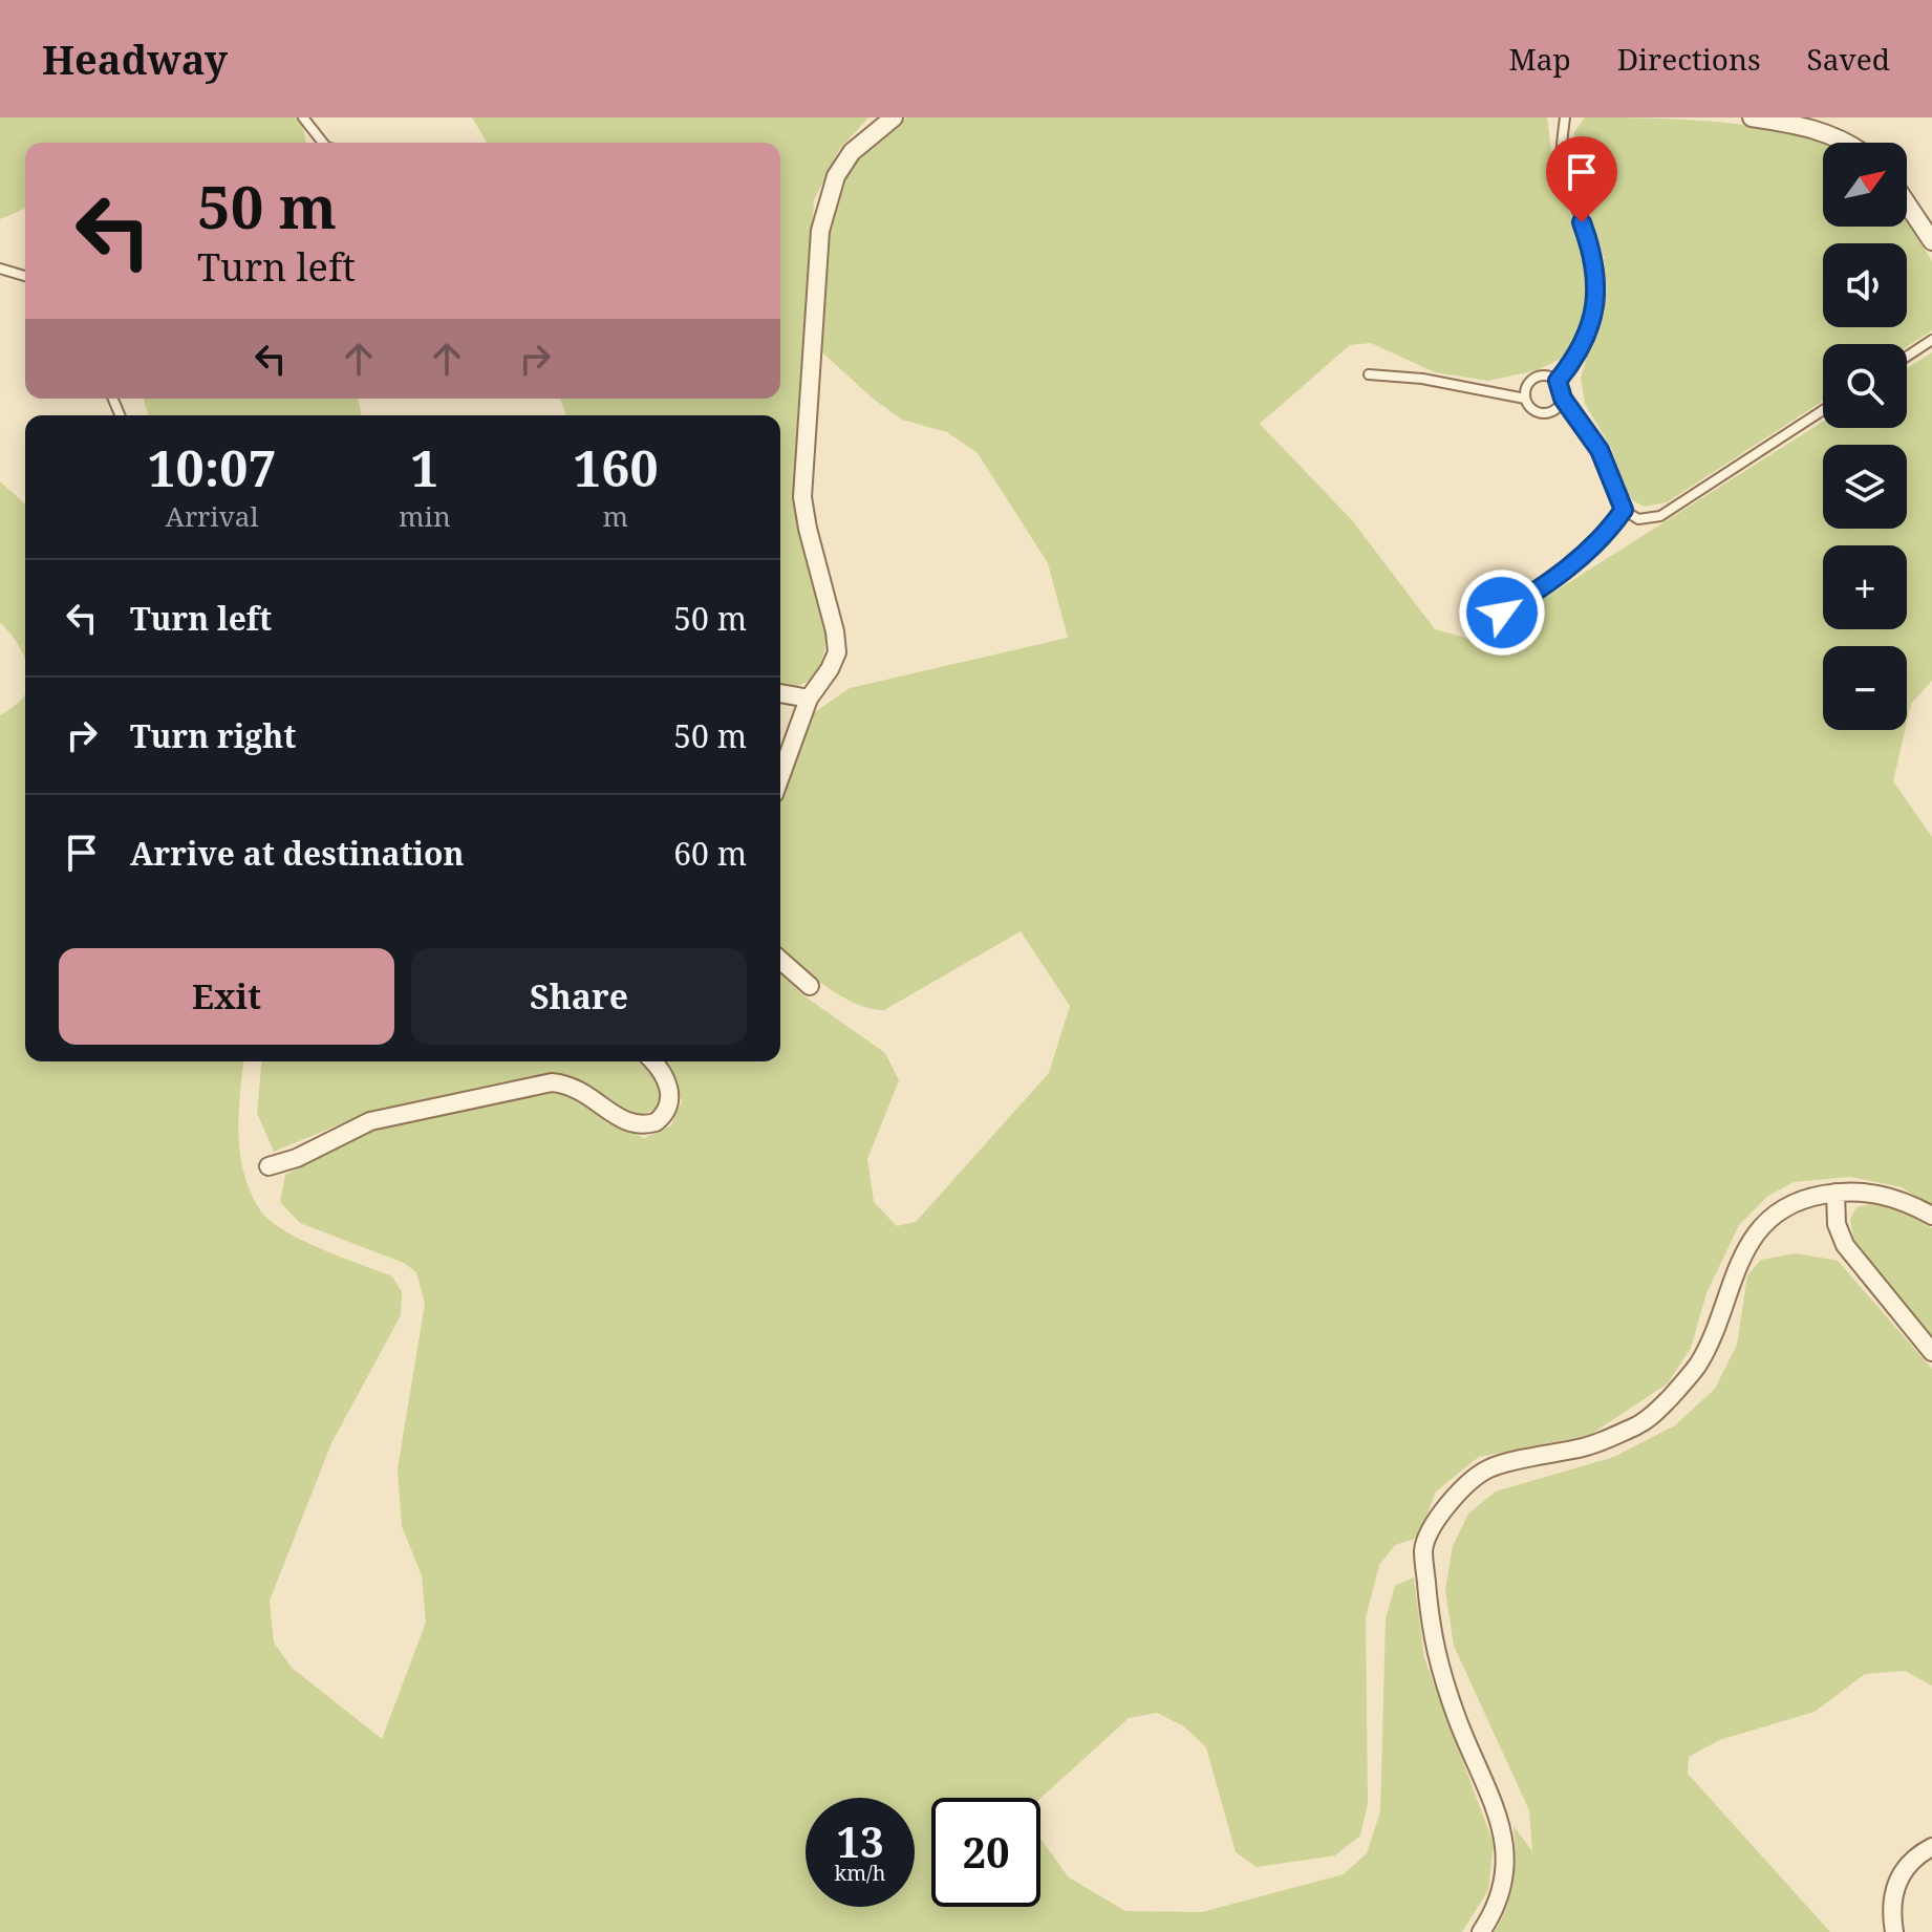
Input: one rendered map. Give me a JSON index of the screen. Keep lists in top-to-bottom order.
{
  "north": "top right",
  "page": {
    "header": "Headway",
    "nav": ["Map", "Directions", "Saved"],
    "map_buttons": ["+", "−"],
    "turn": ["50 m", "Turn left"],
    "eta": [
      "10:07",
      "Arrival",
      "1",
      "min",
      "160",
      "m"
    ],
    "list": [
      {
        "name": "Turn left",
        "value": "50 m"
      },
      {
        "name": "Turn right",
        "value": "50 m"
      },
      {
        "name": "Arrive at destination",
        "value": "60 m"
      }
    ],
    "buttons": ["Exit", "Share"],
    "speed": "13 km/h",
    "limit": "20"
  }
}
